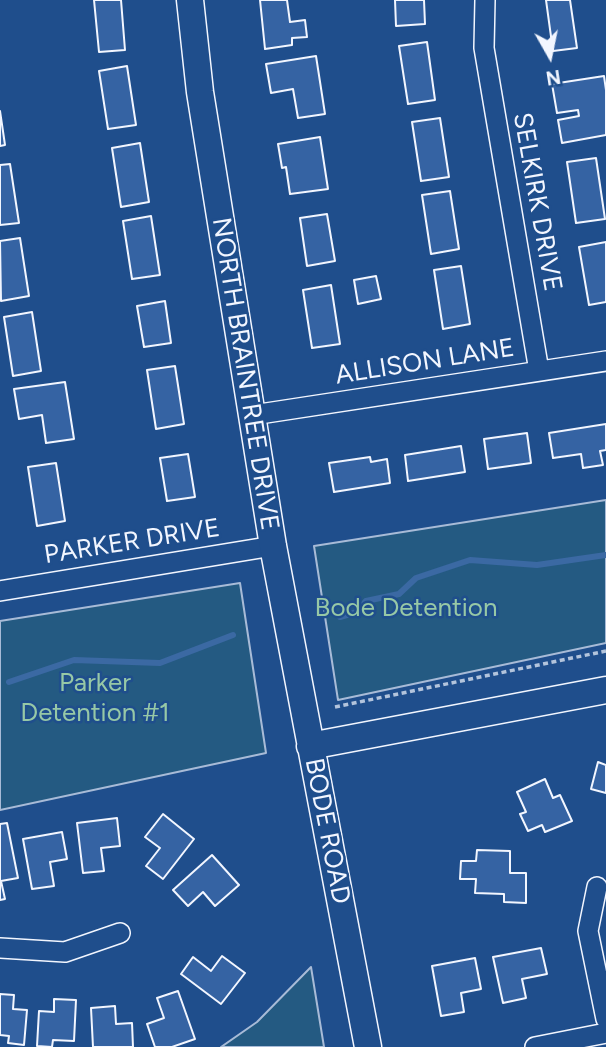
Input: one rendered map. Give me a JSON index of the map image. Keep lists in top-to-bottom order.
{
  "streets": {
    "street": [
      "SELKIRK DRIVE",
      "ALLISON LANE",
      "NORTH BRAINTREE DRIVE",
      "PARKER DRIVE",
      "BODE ROAD"
    ]
  },
  "crossings": [
    ["SELKIRK DRIVE", "ALLISON LANE"],
    ["ALLISON LANE", "NORTH BRAINTREE DRIVE"],
    ["NORTH BRAINTREE DRIVE", "PARKER DRIVE"],
    ["NORTH BRAINTREE DRIVE", "BODE ROAD"]
  ],
  "parks": ["Bode Detention", "Parker Detention #1"],
  "north": "bottom"
}
